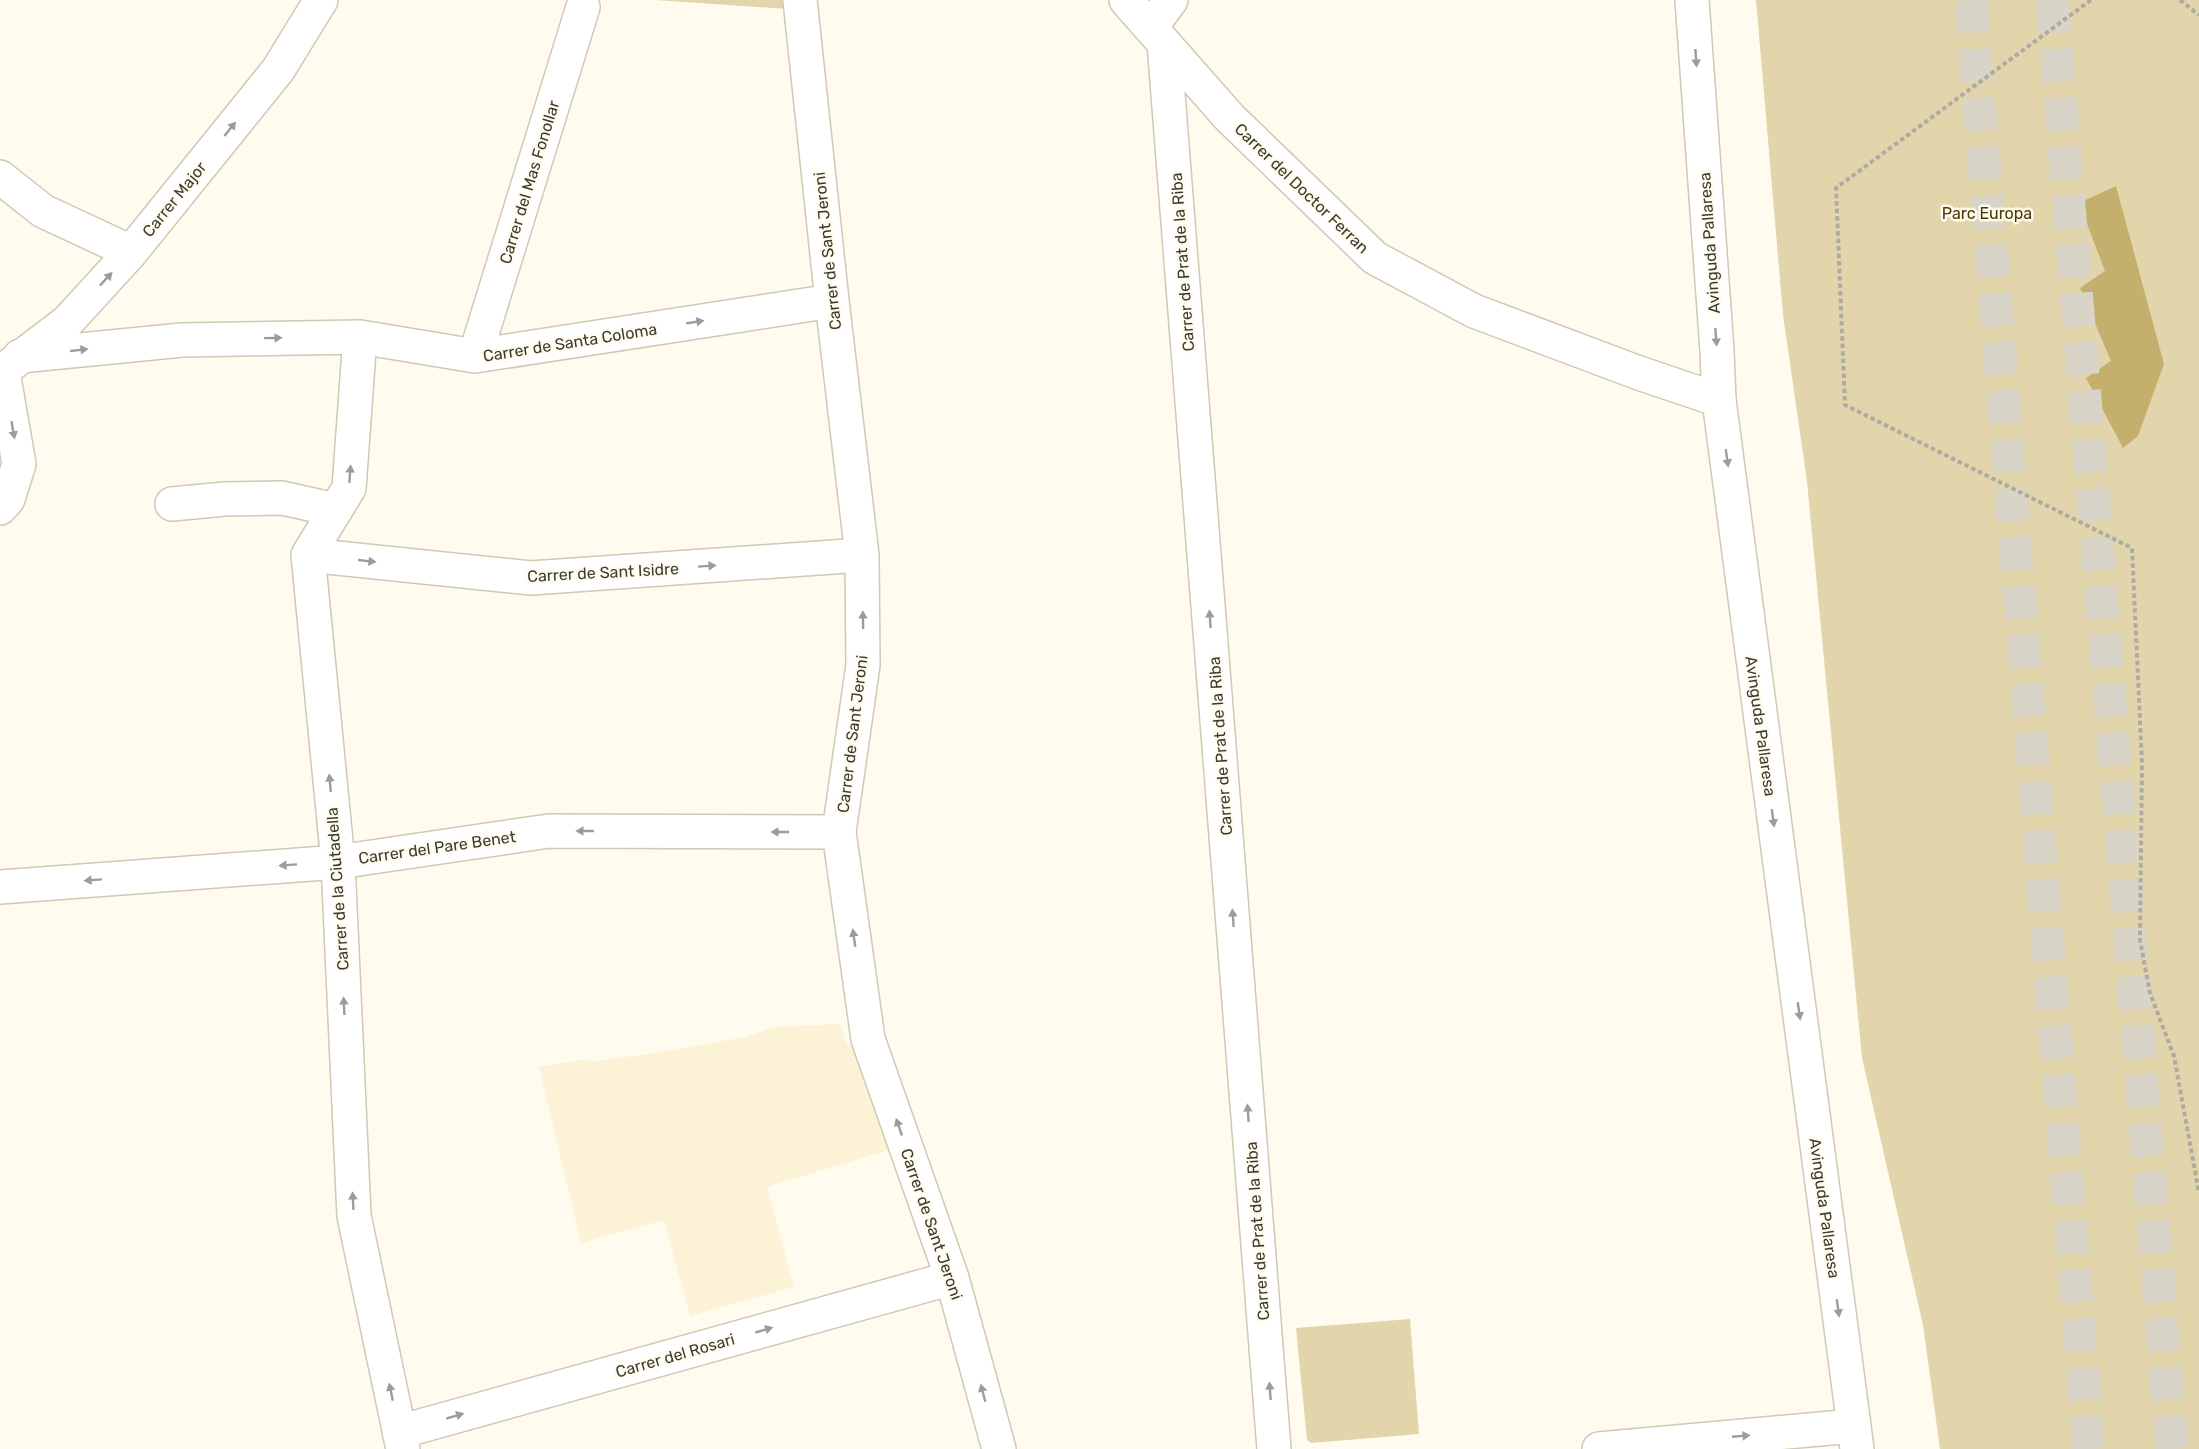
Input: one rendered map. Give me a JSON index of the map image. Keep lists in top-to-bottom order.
{
  "streets": {
    "street": [
      "Carrer del Mas Fonollar",
      "Carrer del Doctor Ferran",
      "Carrer Major",
      "Avinguda Pallaresa",
      "Carrer de Sant Jeroni",
      "Carrer de Prat de la Riba",
      "Carrer de Santa Coloma",
      "Carrer de Sant Isidre",
      "Carrer del Pare Benet",
      "Carrer de la Ciutadella",
      "Carrer del Rosari"
    ]
  },
  "crossings": [
    ["Carrer del Mas Fonollar", "Carrer de Santa Coloma"],
    ["Carrer del Doctor Ferran", "Avinguda Pallaresa"],
    ["Carrer del Doctor Ferran", "Carrer de Prat de la Riba"],
    ["Carrer Major", "Carrer de Santa Coloma"],
    ["Carrer de Sant Jeroni", "Carrer de Santa Coloma"],
    ["Carrer de Sant Jeroni", "Carrer de Sant Isidre"],
    ["Carrer de Sant Jeroni", "Carrer del Pare Benet"],
    ["Carrer de Sant Jeroni", "Carrer del Rosari"],
    ["Carrer de Sant Isidre", "Carrer de la Ciutadella"],
    ["Carrer del Pare Benet", "Carrer de la Ciutadella"],
    ["Carrer de la Ciutadella", "Carrer del Rosari"]
  ],
  "one_way": [
    "Carrer Major",
    "Avinguda Pallaresa",
    "Carrer de Sant Jeroni",
    "Carrer de Prat de la Riba",
    "Carrer de Santa Coloma",
    "Carrer de Sant Isidre",
    "Carrer del Pare Benet",
    "Carrer de la Ciutadella",
    "Carrer del Rosari"
  ],
  "parks": ["Parc Europa"]
}
